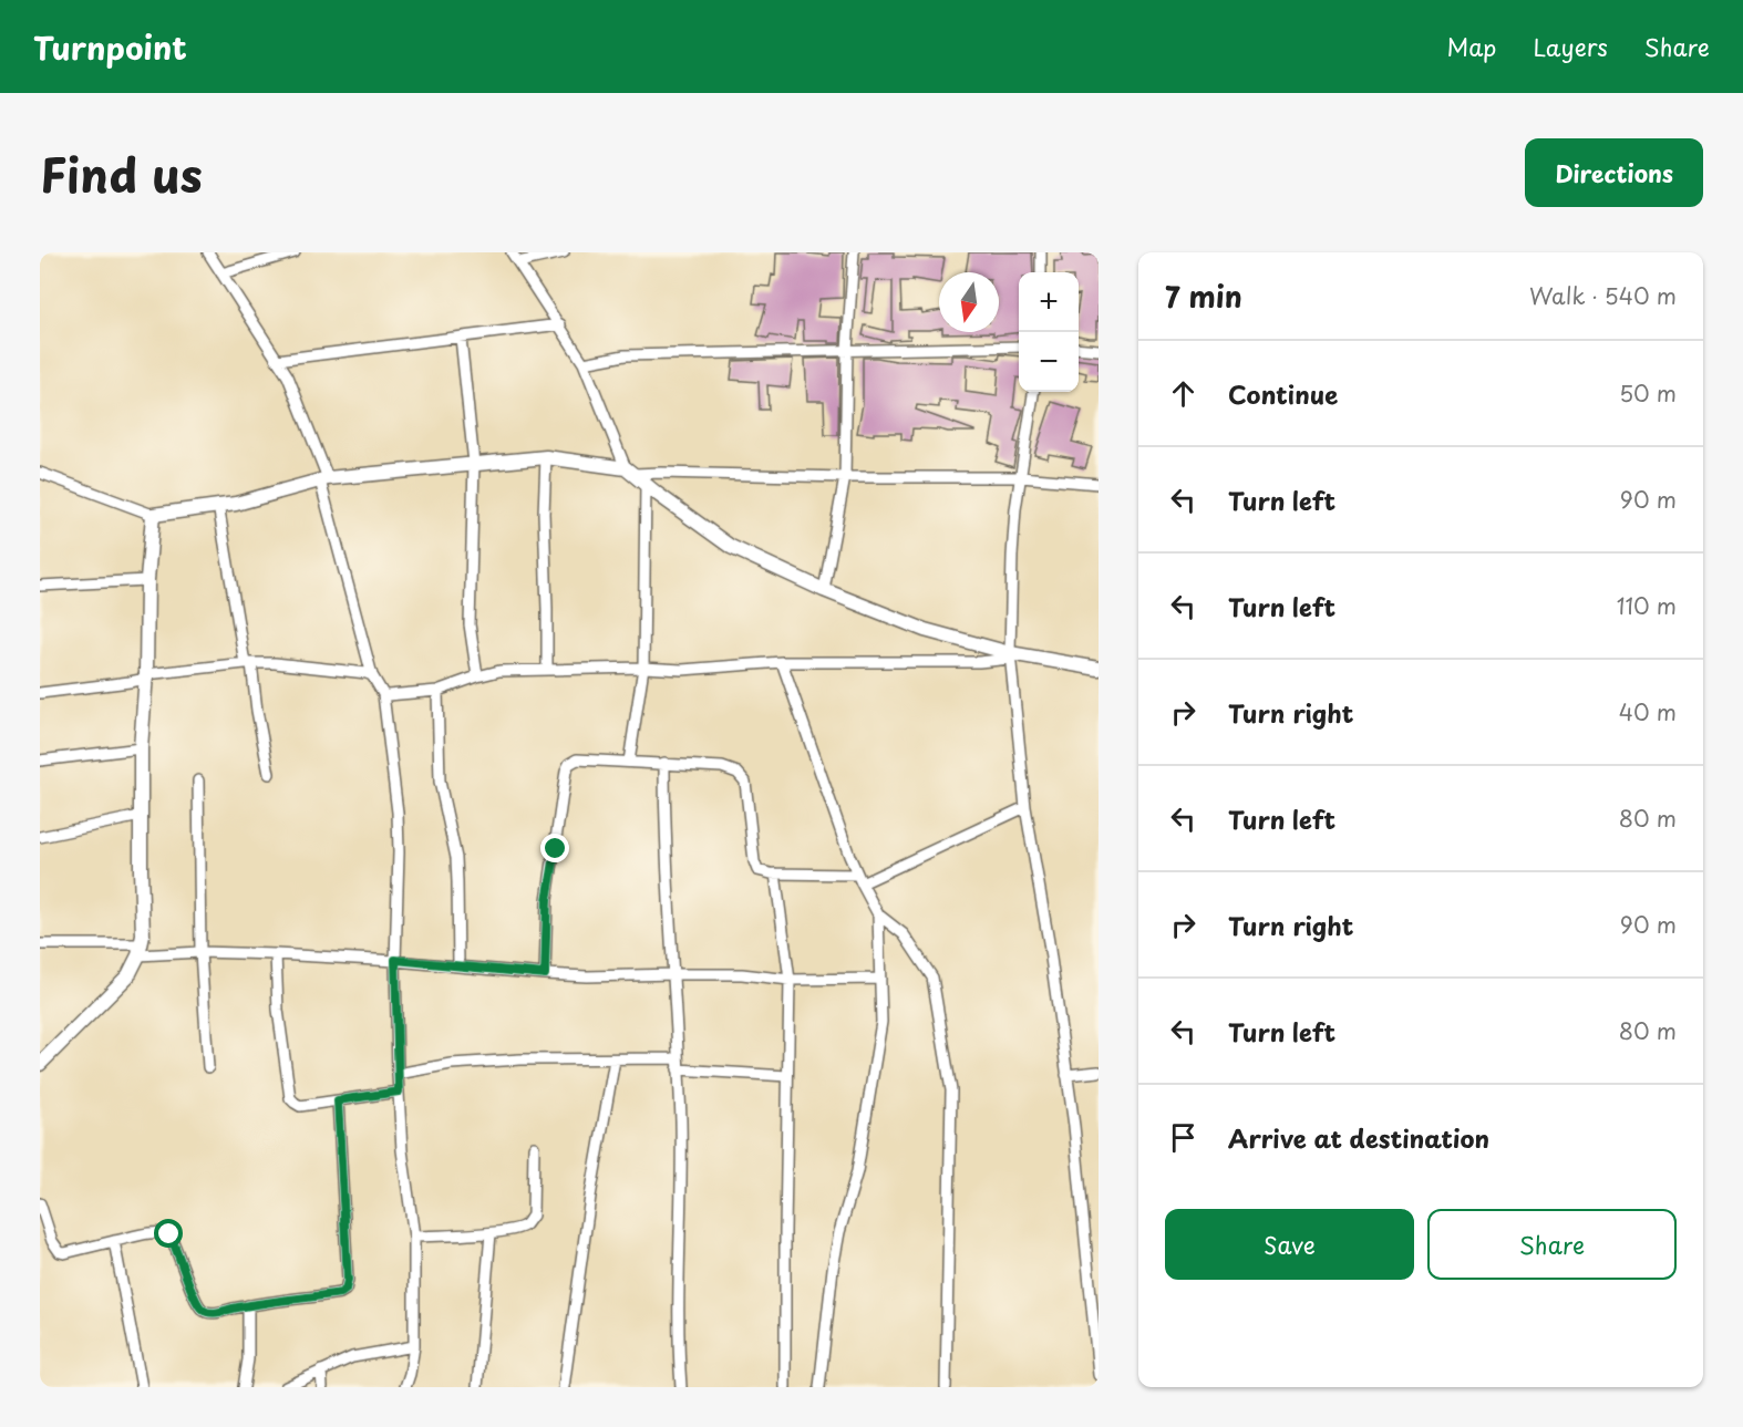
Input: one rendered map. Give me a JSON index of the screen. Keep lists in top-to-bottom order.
{
  "north": "bottom",
  "page": {
    "header": "Turnpoint",
    "nav": ["Map", "Layers", "Share"],
    "title": "Find us",
    "buttons": [
      "Directions",
      ["Save", "Share"]
    ],
    "heading": ["7 min", "Walk · 540 m"],
    "map_buttons": ["+", "−"],
    "list": [
      ["Continue", "50 m"],
      ["Turn left", "90 m"],
      ["Turn left", "110 m"],
      ["Turn right", "40 m"],
      ["Turn left", "80 m"],
      ["Turn right", "90 m"],
      ["Turn left", "80 m"],
      "Arrive at destination"
    ]
  }
}
